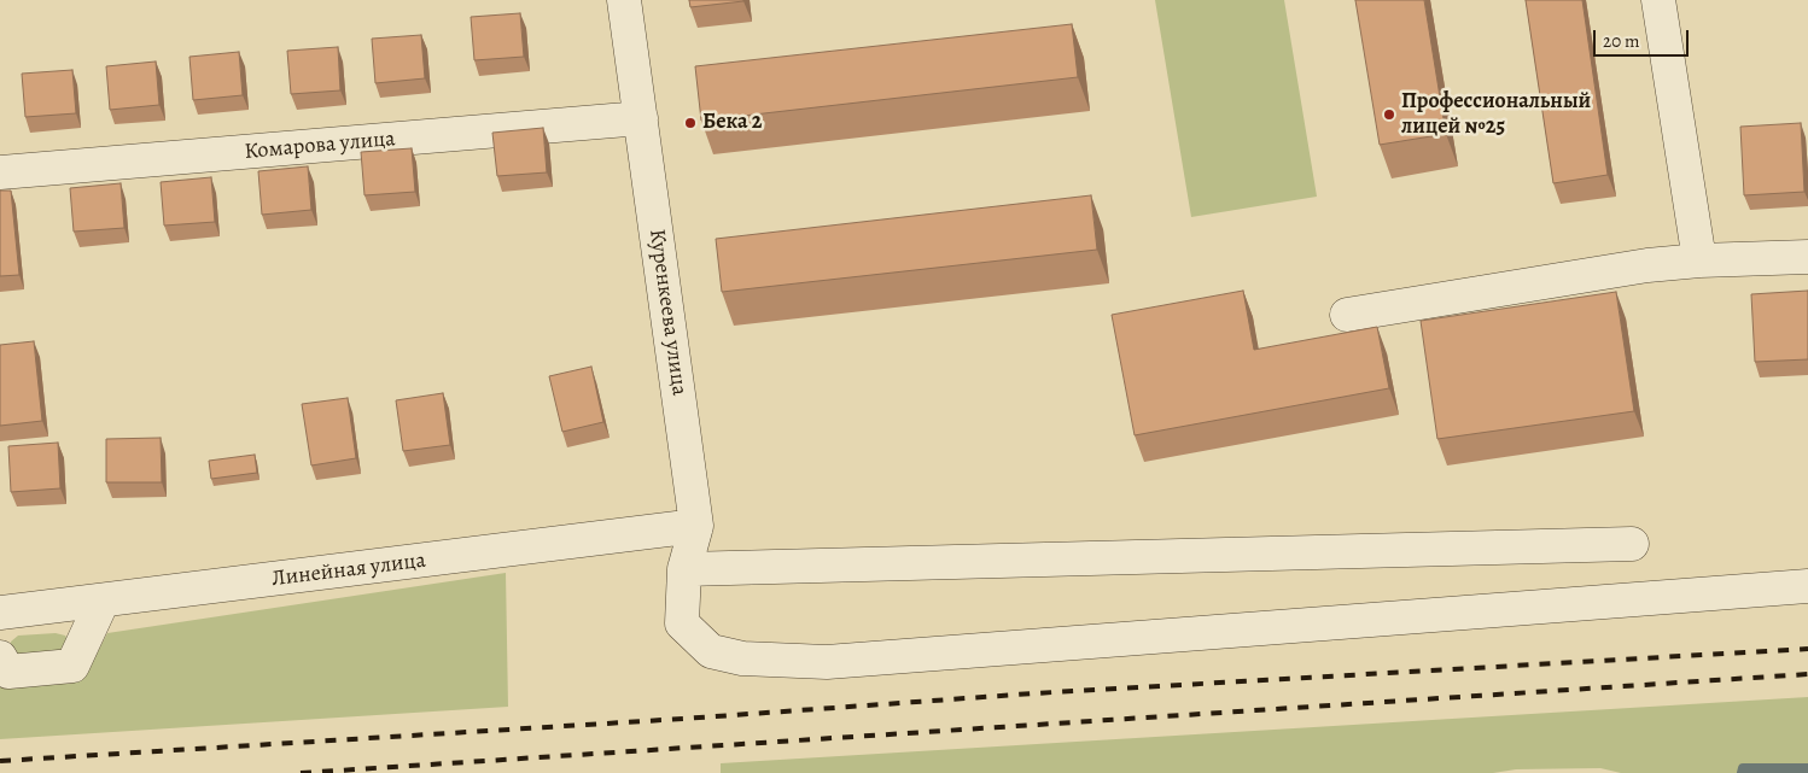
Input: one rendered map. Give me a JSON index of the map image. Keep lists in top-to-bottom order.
{
  "streets": {
    "street": ["Комарова улица", "Куренкеева улица", "Линейная улица"]
  },
  "crossings": [
    ["Комарова улица", "Куренкеева улица"],
    ["Куренкеева улица", "Линейная улица"]
  ],
  "places": ["Профессиональный лицей №25", "Бека 2"],
  "scale_bar": "20 m"
}
